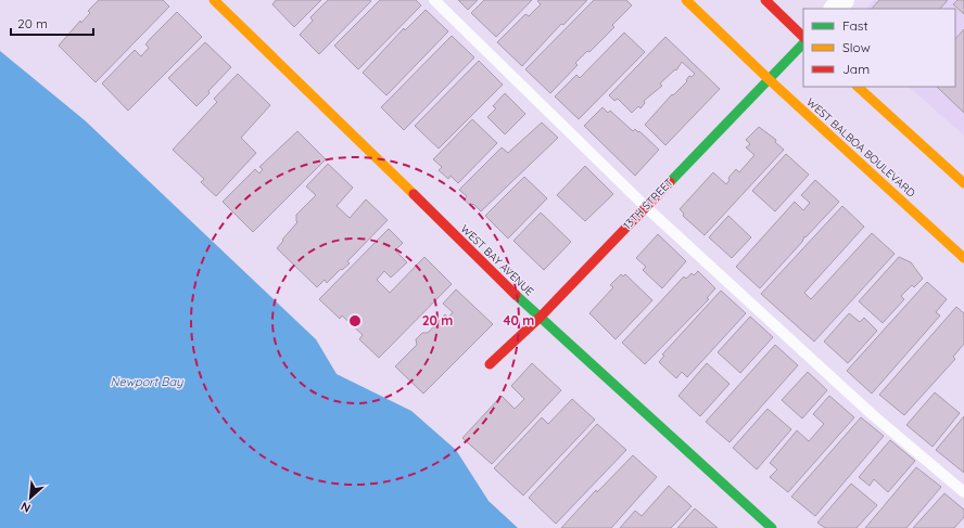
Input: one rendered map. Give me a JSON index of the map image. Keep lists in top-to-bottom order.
{
  "streets": {
    "street": ["WEST BALBOA BOULEVARD", "13TH STREET", "WEST BAY AVENUE"]
  },
  "crossings": [
    ["WEST BALBOA BOULEVARD", "13TH STREET"],
    ["13TH STREET", "WEST BAY AVENUE"]
  ],
  "water": ["Newport Bay"],
  "legend": ["Fast", "Slow", "Jam"],
  "scale_bar": "20 m",
  "north": "bottom left",
  "rings": ["20 m", "40 m"]
}
